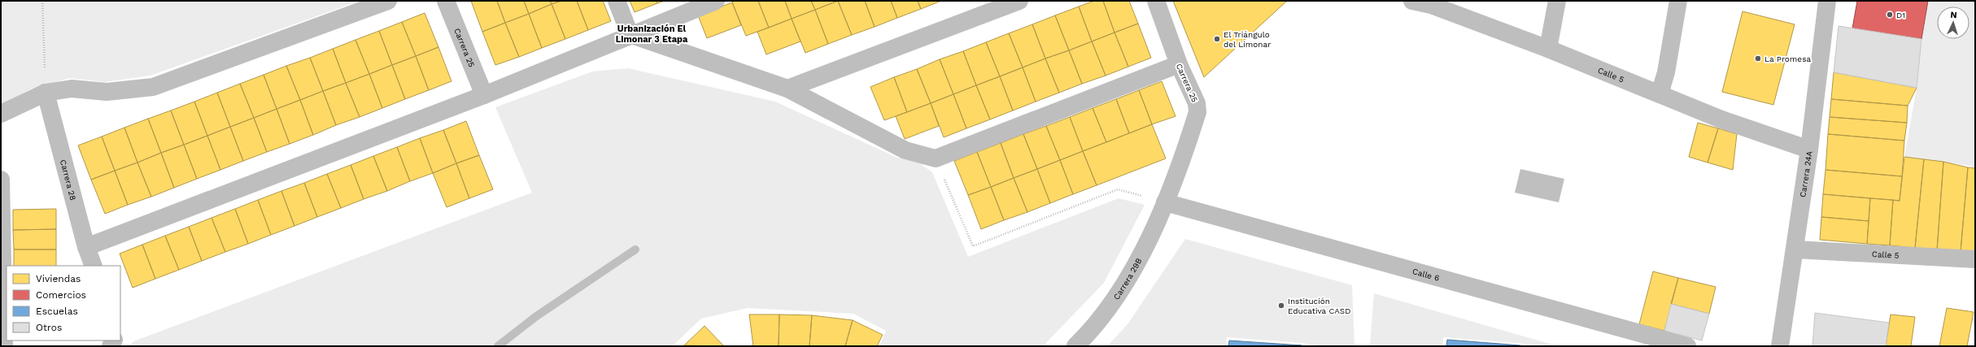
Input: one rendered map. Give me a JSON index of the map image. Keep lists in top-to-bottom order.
{
  "streets": {
    "street": [
      "Carrera 25",
      "Calle 5",
      "Carrera 24A",
      "Carrera 28",
      "Calle 6",
      "Carrera 29B"
    ]
  },
  "crossings": [
    ["Carrera 25", "Calle 6"],
    ["Carrera 25", "Carrera 29B"],
    ["Calle 5", "Carrera 24A"],
    ["Calle 6", "Carrera 29B"]
  ],
  "districts": ["Urbanización El Limonar 3 Etapa"],
  "places": [
    "D1",
    "El Triángulo del Limonar",
    "La Promesa",
    "Institución Educativa CASD"
  ],
  "legend": [
    "Viviendas",
    "Comercios",
    "Escuelas",
    "Otros"
  ],
  "north": "top"
}
